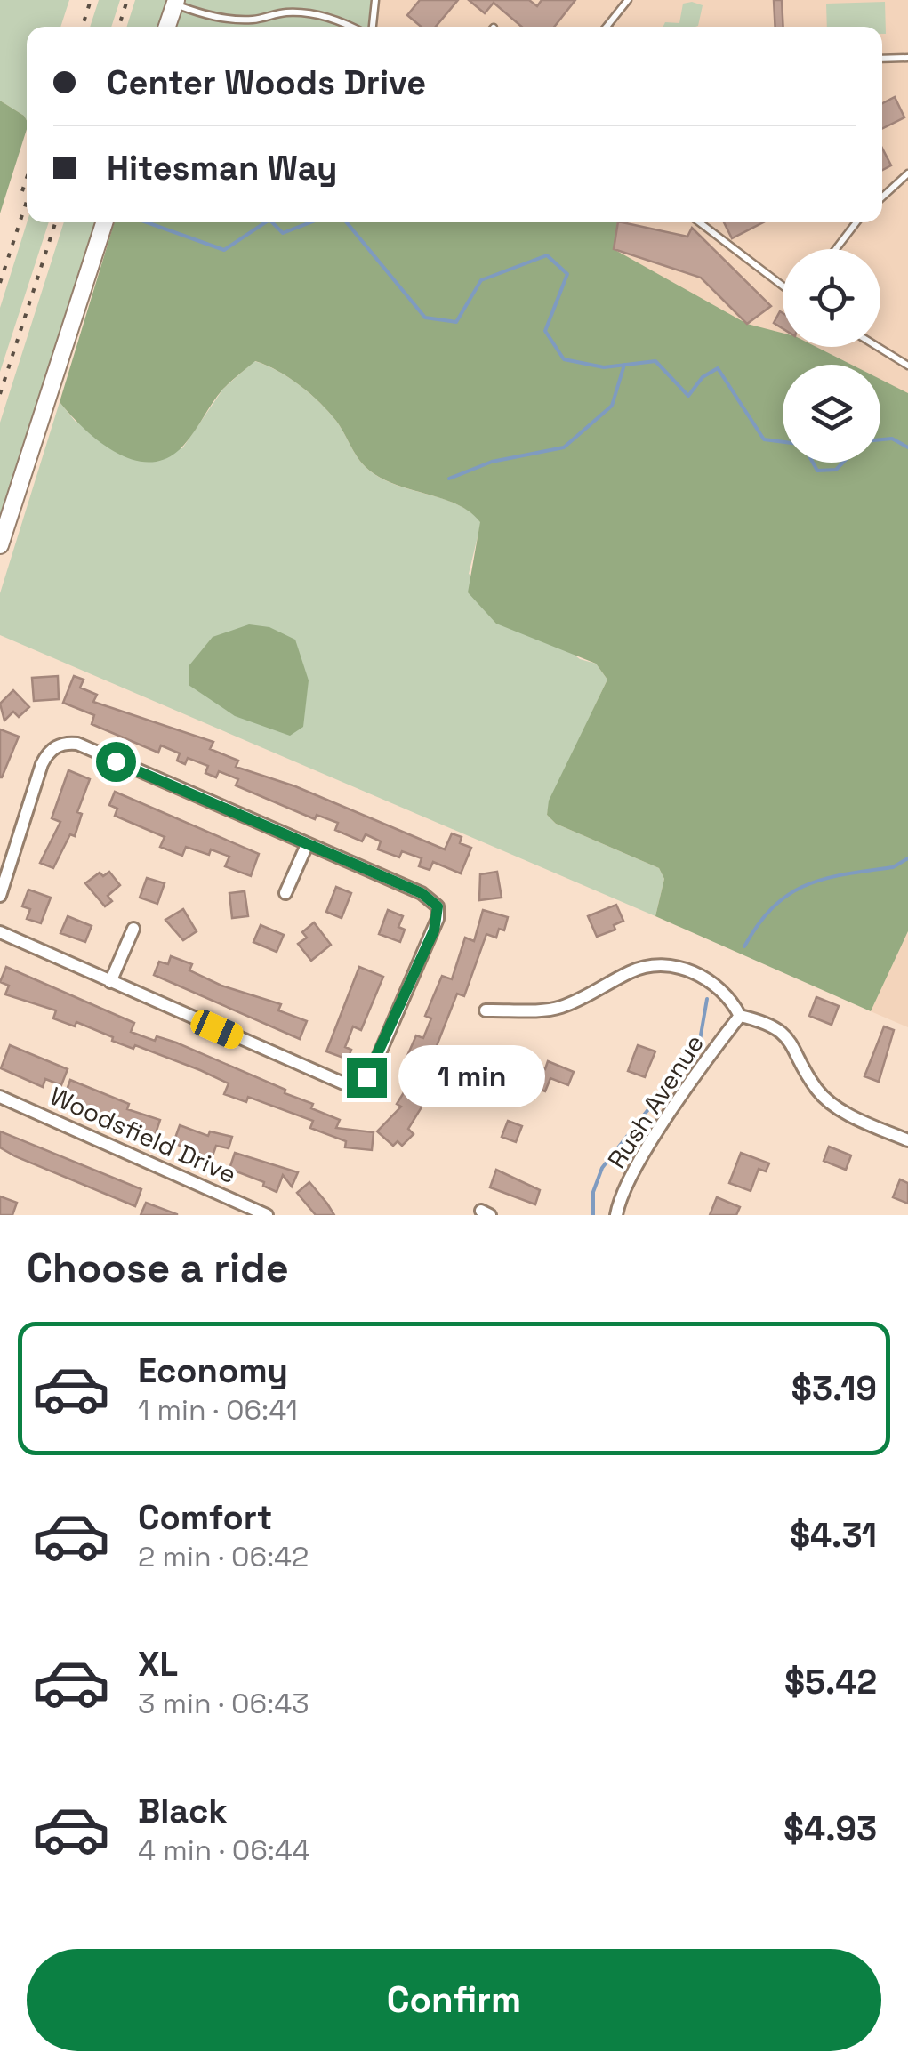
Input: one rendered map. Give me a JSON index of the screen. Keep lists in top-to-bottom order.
{
  "streets": {
    "street": ["Rush Avenue", "Woodsfield Drive"]
  },
  "page": {
    "banner": ["Center Woods Drive", "Hitesman Way"],
    "bubble": "1 min",
    "heading": "Choose a ride",
    "list": [
      {
        "name": "Economy",
        "note": "1 min · 06:41",
        "value": "$3.19"
      },
      {
        "name": "Comfort",
        "note": "2 min · 06:42",
        "value": "$4.31"
      },
      {
        "name": "XL",
        "note": "3 min · 06:43",
        "value": "$5.42"
      },
      {
        "name": "Black",
        "note": "4 min · 06:44",
        "value": "$4.93"
      }
    ],
    "buttons": "Confirm"
  }
}
